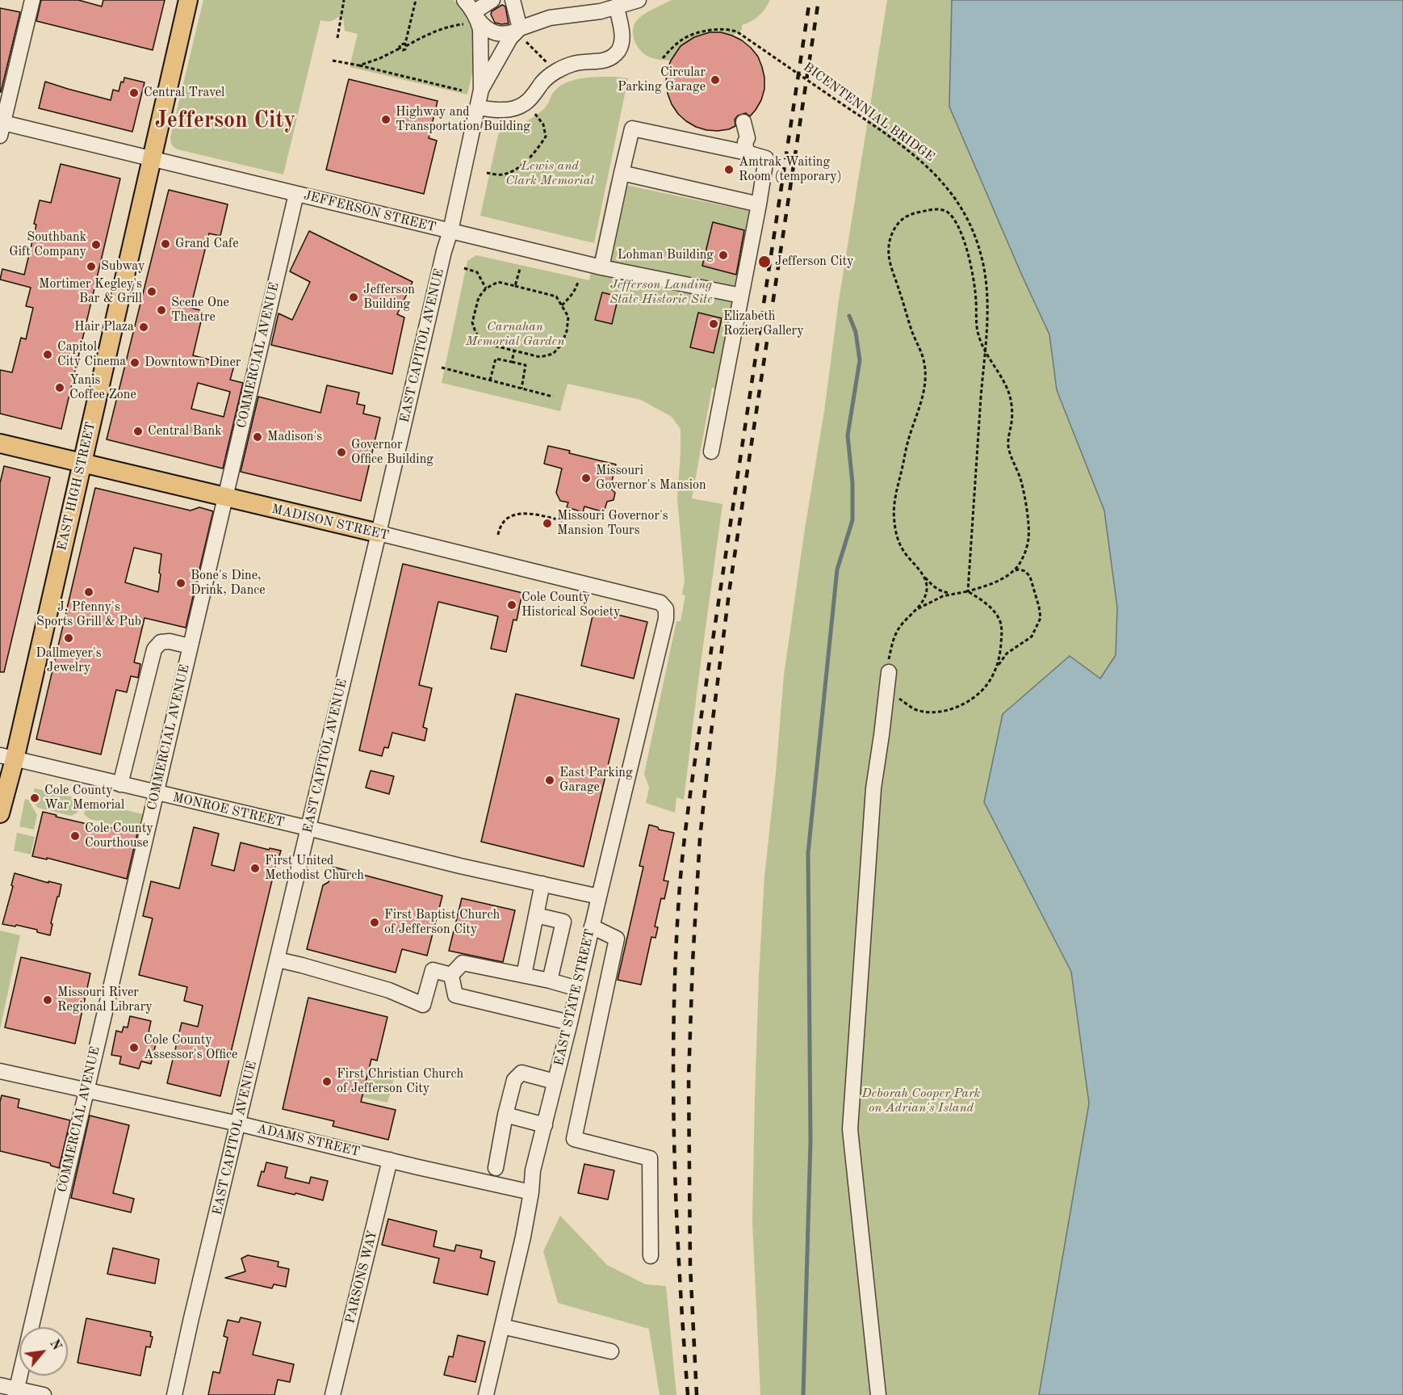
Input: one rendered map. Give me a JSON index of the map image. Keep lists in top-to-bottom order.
{
  "streets": {
    "main road": ["EAST HIGH STREET", "MADISON STREET"],
    "street": [
      "JEFFERSON STREET",
      "EAST CAPITOL AVENUE",
      "COMMERCIAL AVENUE",
      "MONROE STREET",
      "EAST STATE STREET",
      "ADAMS STREET",
      "PARSONS WAY"
    ],
    "path": ["BICENTENNIAL BRIDGE"]
  },
  "crossings": [
    ["JEFFERSON STREET", "EAST CAPITOL AVENUE"],
    ["JEFFERSON STREET", "COMMERCIAL AVENUE"],
    ["JEFFERSON STREET", "EAST HIGH STREET"],
    ["EAST CAPITOL AVENUE", "MADISON STREET"],
    ["EAST CAPITOL AVENUE", "MONROE STREET"],
    ["EAST CAPITOL AVENUE", "ADAMS STREET"],
    ["COMMERCIAL AVENUE", "MADISON STREET"],
    ["COMMERCIAL AVENUE", "MONROE STREET"],
    ["COMMERCIAL AVENUE", "ADAMS STREET"],
    ["EAST HIGH STREET", "MADISON STREET"],
    ["EAST HIGH STREET", "MONROE STREET"],
    ["MADISON STREET", "EAST STATE STREET"],
    ["MONROE STREET", "EAST STATE STREET"],
    ["EAST STATE STREET", "ADAMS STREET"],
    ["ADAMS STREET", "PARSONS WAY"]
  ],
  "districts": ["Jefferson City"],
  "parks": [
    "Lewis and Clark Memorial",
    "Jefferson Landing State Historic Site",
    "Carnahan Memorial Garden",
    "Deborah Cooper Park on Adrian's Island"
  ],
  "places": [
    "Circular Parking Garage",
    "Central Travel",
    "Highway and Transportation Building",
    "Amtrak Waiting Room (temporary)",
    "Grand Cafe",
    "Southbank Gift Company",
    "Lohman Building",
    "Jefferson City",
    "Subway",
    "Mortimer Kegley's Bar & Grill",
    "Jefferson Building",
    "Scene One Theatre",
    "Elizabeth Rozier Gallery",
    "Hair Plaza",
    "Capitol City Cinema",
    "Downtown Diner",
    "Yanis Coffee Zone",
    "Central Bank",
    "Madison's",
    "Governor Office Building",
    "Missouri Governor's Mansion",
    "Missouri Governor's Mansion Tours",
    "Bone's Dine, Drink, Dance",
    "J. Pfenny's Sports Grill & Pub",
    "Cole County Historical Society",
    "Dallmeyer's Jewelry",
    "East Parking Garage",
    "Cole County War Memorial",
    "Cole County Courthouse",
    "First United Methodist Church",
    "First Baptist Church of Jefferson City",
    "Missouri River Regional Library",
    "Cole County Assessor's Office",
    "First Christian Church of Jefferson City"
  ],
  "north": "top right"
}
